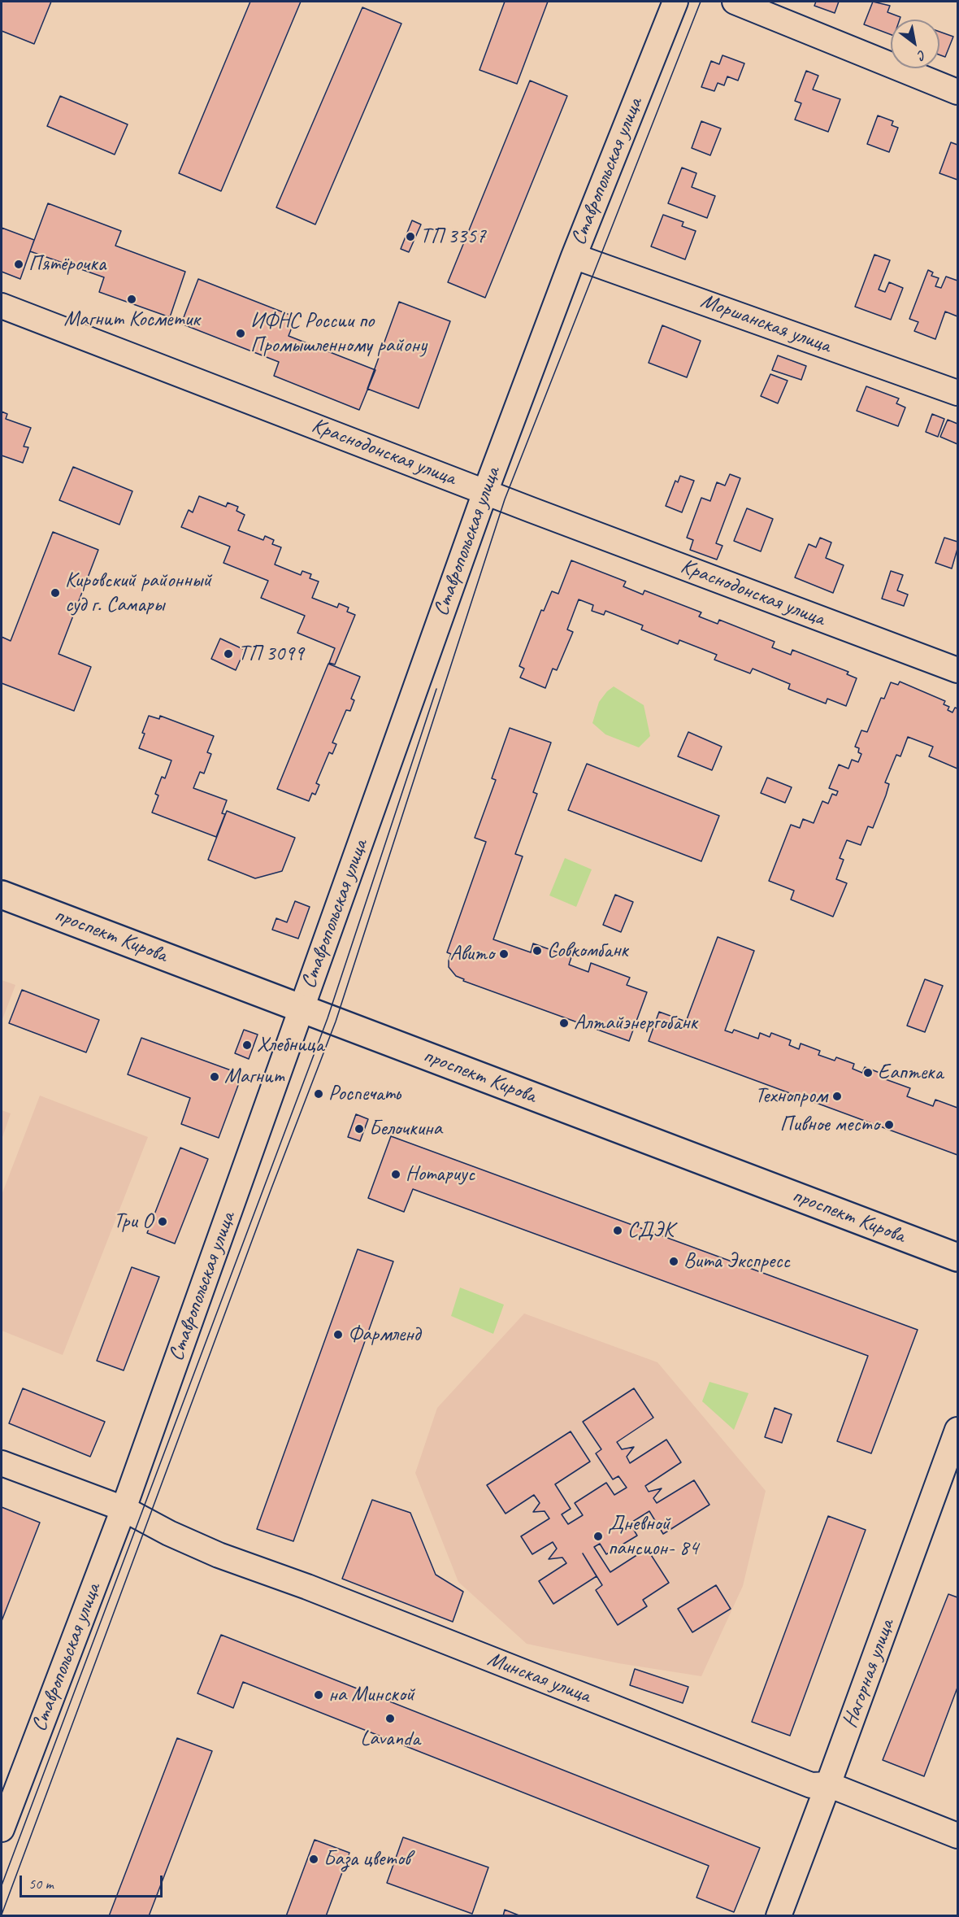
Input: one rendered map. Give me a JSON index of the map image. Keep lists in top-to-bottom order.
{
  "streets": {
    "main road": ["проспект Кирова"],
    "street": [
      "Ставропольская улица",
      "Моршанская улица",
      "Краснодонская улица",
      "Нагорная улица",
      "Минская улица"
    ]
  },
  "crossings": [
    ["Ставропольская улица", "Моршанская улица"],
    ["Ставропольская улица", "Краснодонская улица"],
    ["Ставропольская улица", "проспект Кирова"],
    ["Ставропольская улица", "Минская улица"],
    ["Нагорная улица", "Минская улица"]
  ],
  "places": [
    "ТП 3357",
    "Пятёрочка",
    "Магнит Косметик",
    "ИФНС России по Промышленному району",
    "Кировский районный суд г. Самары",
    "ТП 3099",
    "Совкомбанк",
    "Авито",
    "Алтайэнергобанк",
    "Хлебница",
    "Еаптека",
    "Магнит",
    "Роспечать",
    "Технопром",
    "Пивное место",
    "Белочкина",
    "Нотариус",
    "Три О",
    "СДЭК",
    "Вита Экспресс",
    "Фармленд",
    "Дневной пансион- 84",
    "на Минской",
    "Lavanda",
    "База цветов"
  ],
  "scale_bar": "50 m",
  "north": "bottom right"
}
